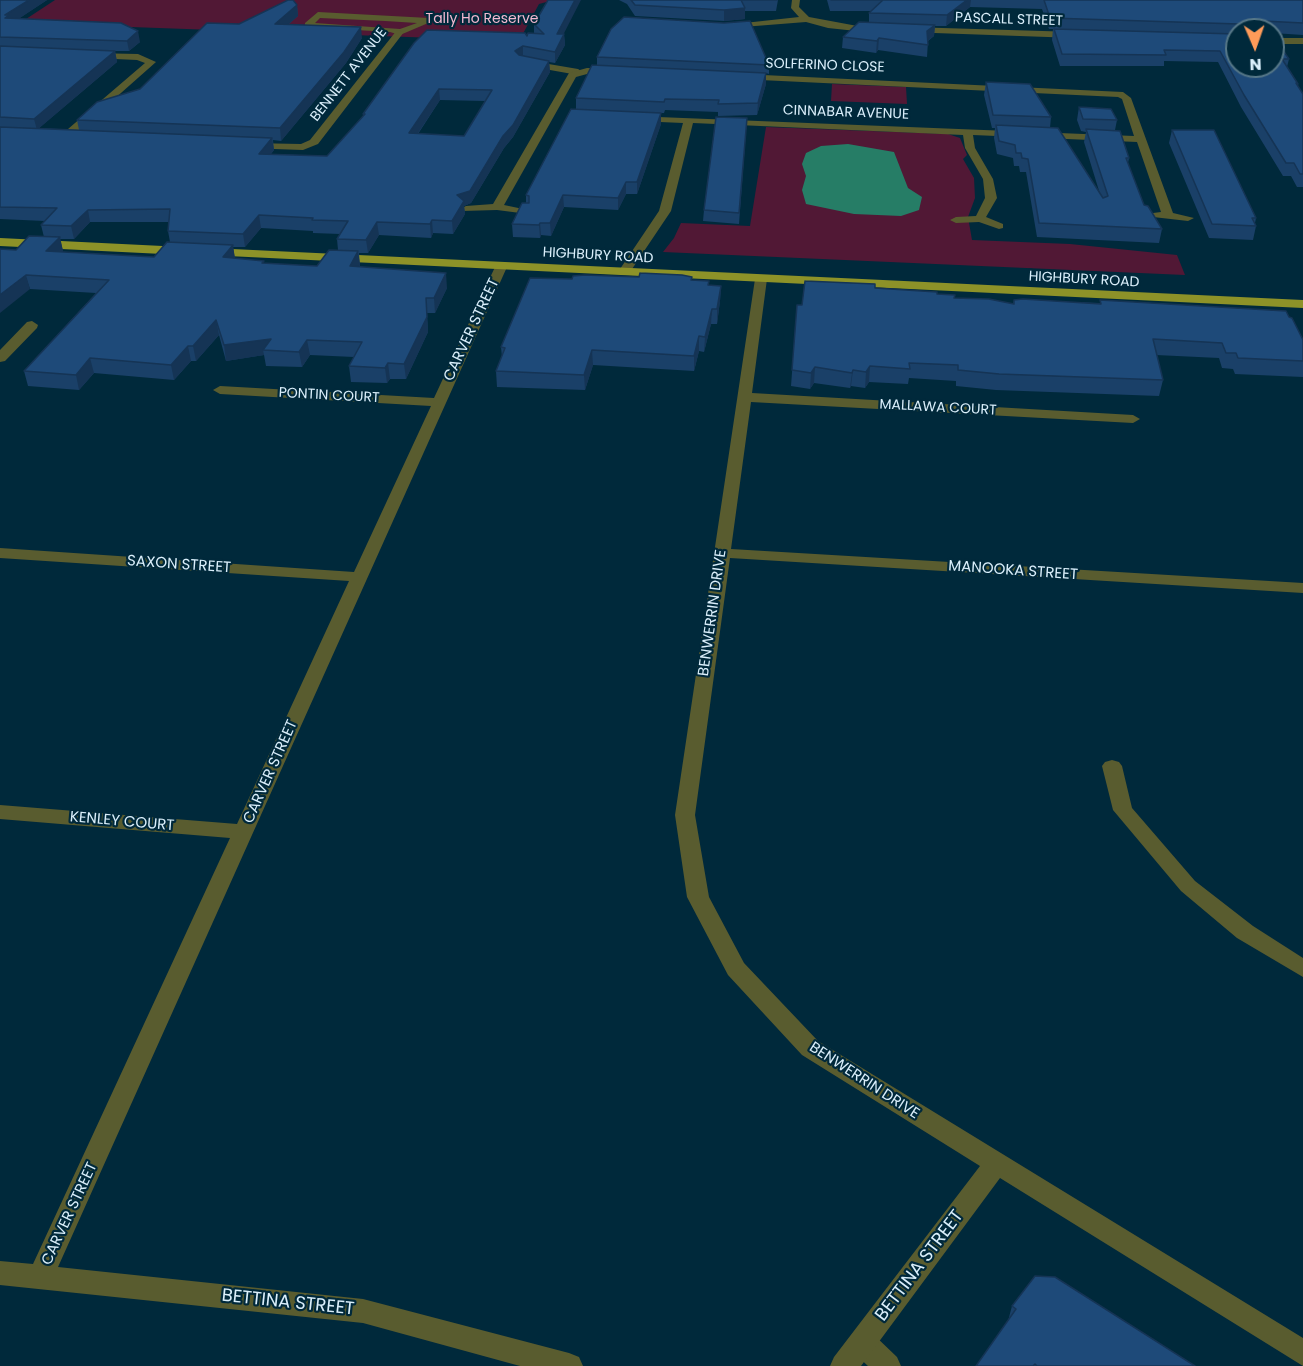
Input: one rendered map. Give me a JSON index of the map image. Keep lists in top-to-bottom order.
{
  "streets": {
    "main road": ["HIGHBURY ROAD"],
    "street": [
      "PASCALL STREET",
      "SOLFERINO CLOSE",
      "BENNETT AVENUE",
      "CINNABAR AVENUE",
      "CARVER STREET",
      "PONTIN COURT",
      "MALLAWA COURT",
      "SAXON STREET",
      "MANOOKA STREET",
      "BENWERRIN DRIVE",
      "KENLEY COURT",
      "BETTINA STREET"
    ]
  },
  "crossings": [
    ["SOLFERINO CLOSE", "CINNABAR AVENUE"],
    ["HIGHBURY ROAD", "CARVER STREET"],
    ["HIGHBURY ROAD", "BENWERRIN DRIVE"],
    ["CARVER STREET", "PONTIN COURT"],
    ["CARVER STREET", "SAXON STREET"],
    ["CARVER STREET", "KENLEY COURT"],
    ["CARVER STREET", "BETTINA STREET"],
    ["MALLAWA COURT", "BENWERRIN DRIVE"],
    ["MANOOKA STREET", "BENWERRIN DRIVE"],
    ["BENWERRIN DRIVE", "BETTINA STREET"]
  ],
  "parks": ["Tally Ho Reserve"],
  "north": "bottom"
}
